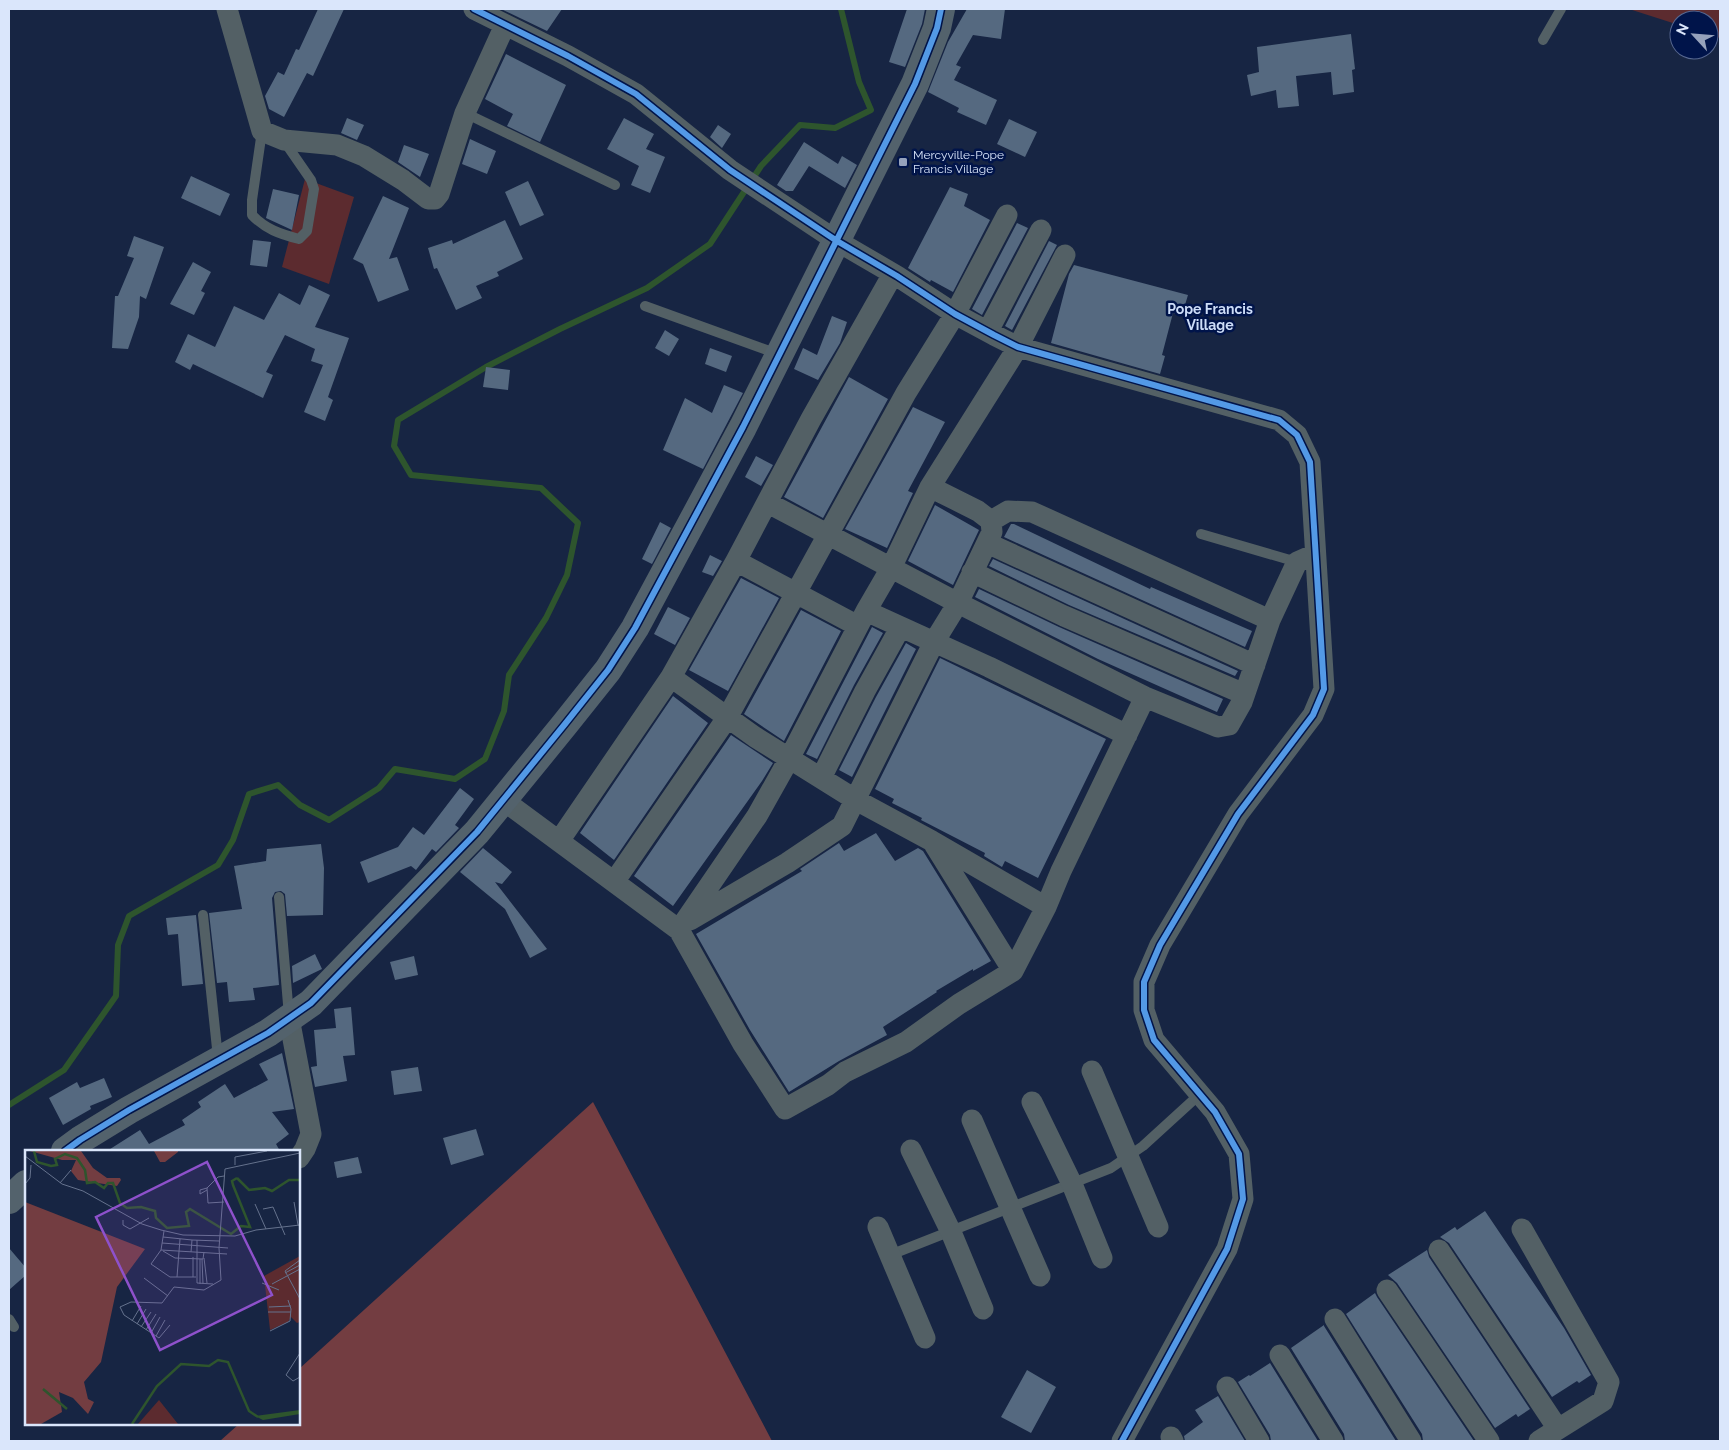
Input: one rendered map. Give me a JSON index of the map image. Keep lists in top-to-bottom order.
{
  "districts": ["Pope Francis Village"],
  "places": {
    "transit": ["Mercyville-Pope Francis Village"]
  },
  "north": "top left"
}
